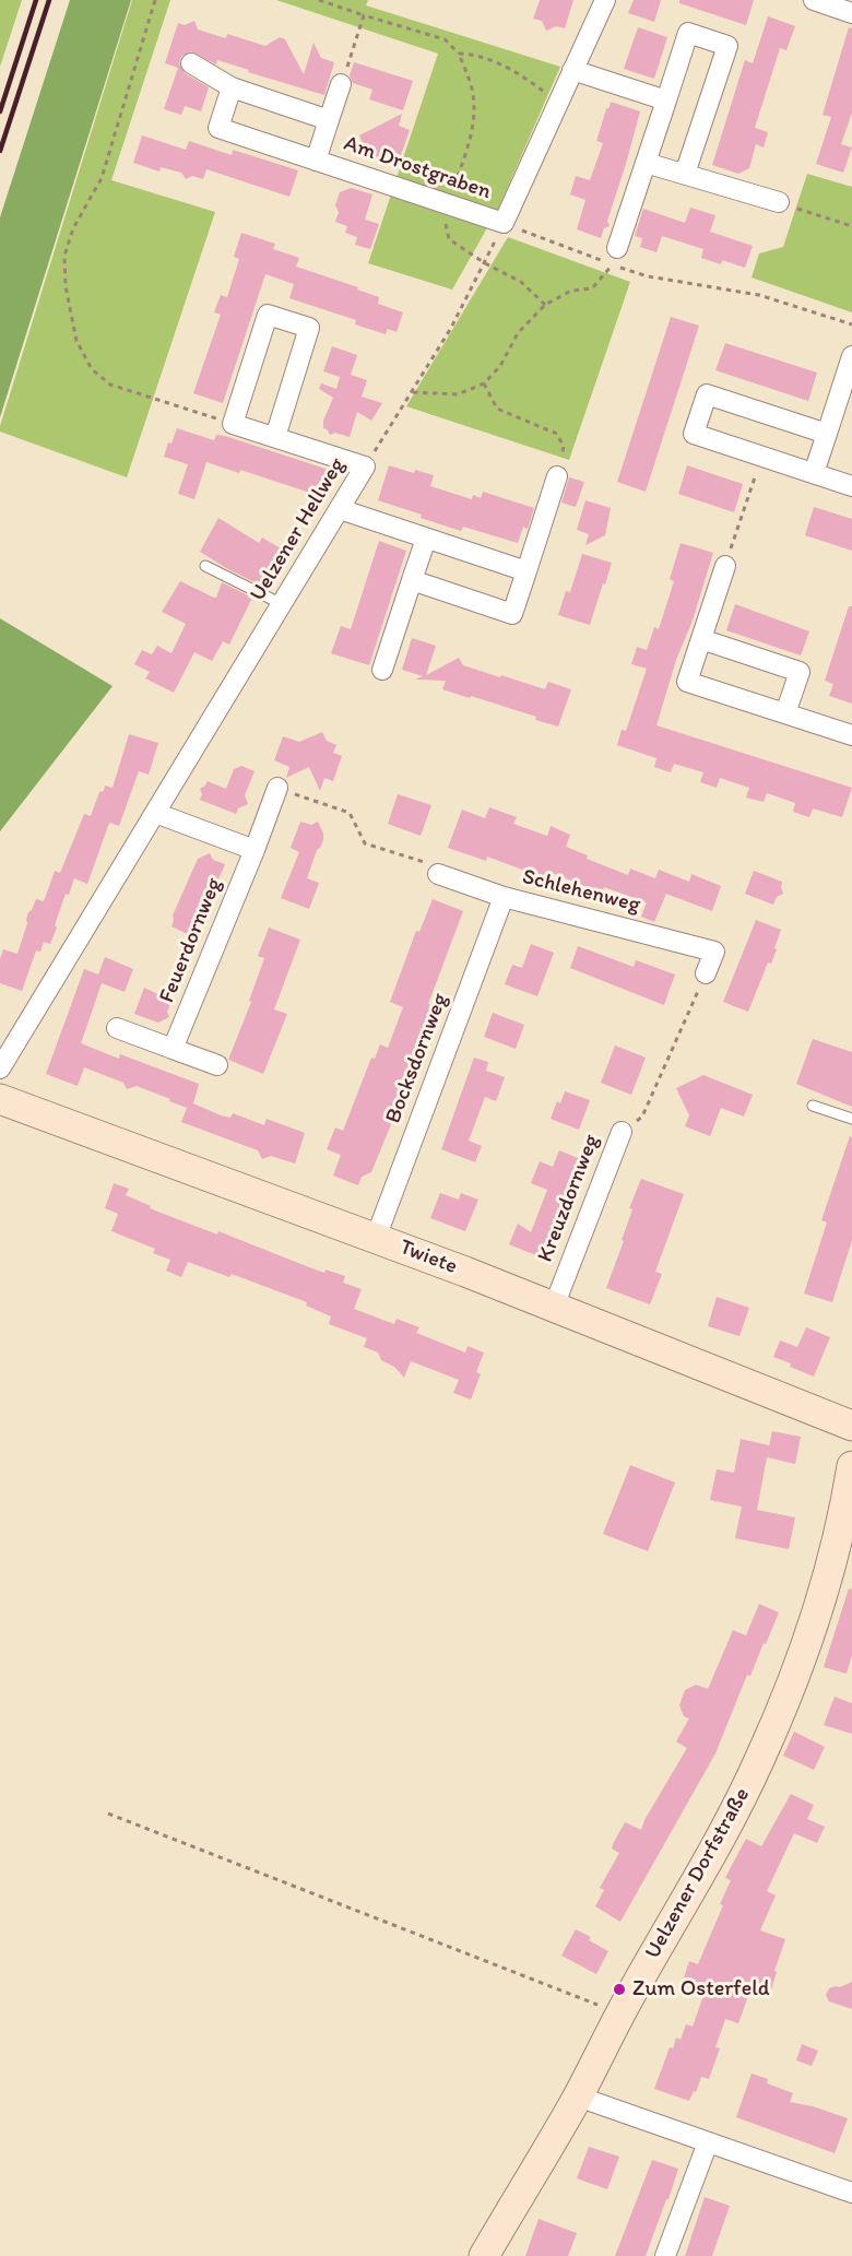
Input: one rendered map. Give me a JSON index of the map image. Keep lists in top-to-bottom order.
{
  "streets": {
    "street": [
      "Am Drostgraben",
      "Uelzener Hellweg",
      "Schlehenweg",
      "Feuerdornweg",
      "Bocksdornweg",
      "Kreuzdornweg",
      "Twiete",
      "Uelzener Dorfstraße"
    ]
  },
  "crossings": [
    ["Am Drostgraben", "Uelzener Hellweg"],
    ["Schlehenweg", "Bocksdornweg"],
    ["Schlehenweg", "Kreuzdornweg"],
    ["Bocksdornweg", "Twiete"],
    ["Kreuzdornweg", "Twiete"]
  ],
  "places": ["Zum Osterfeld"]
}
